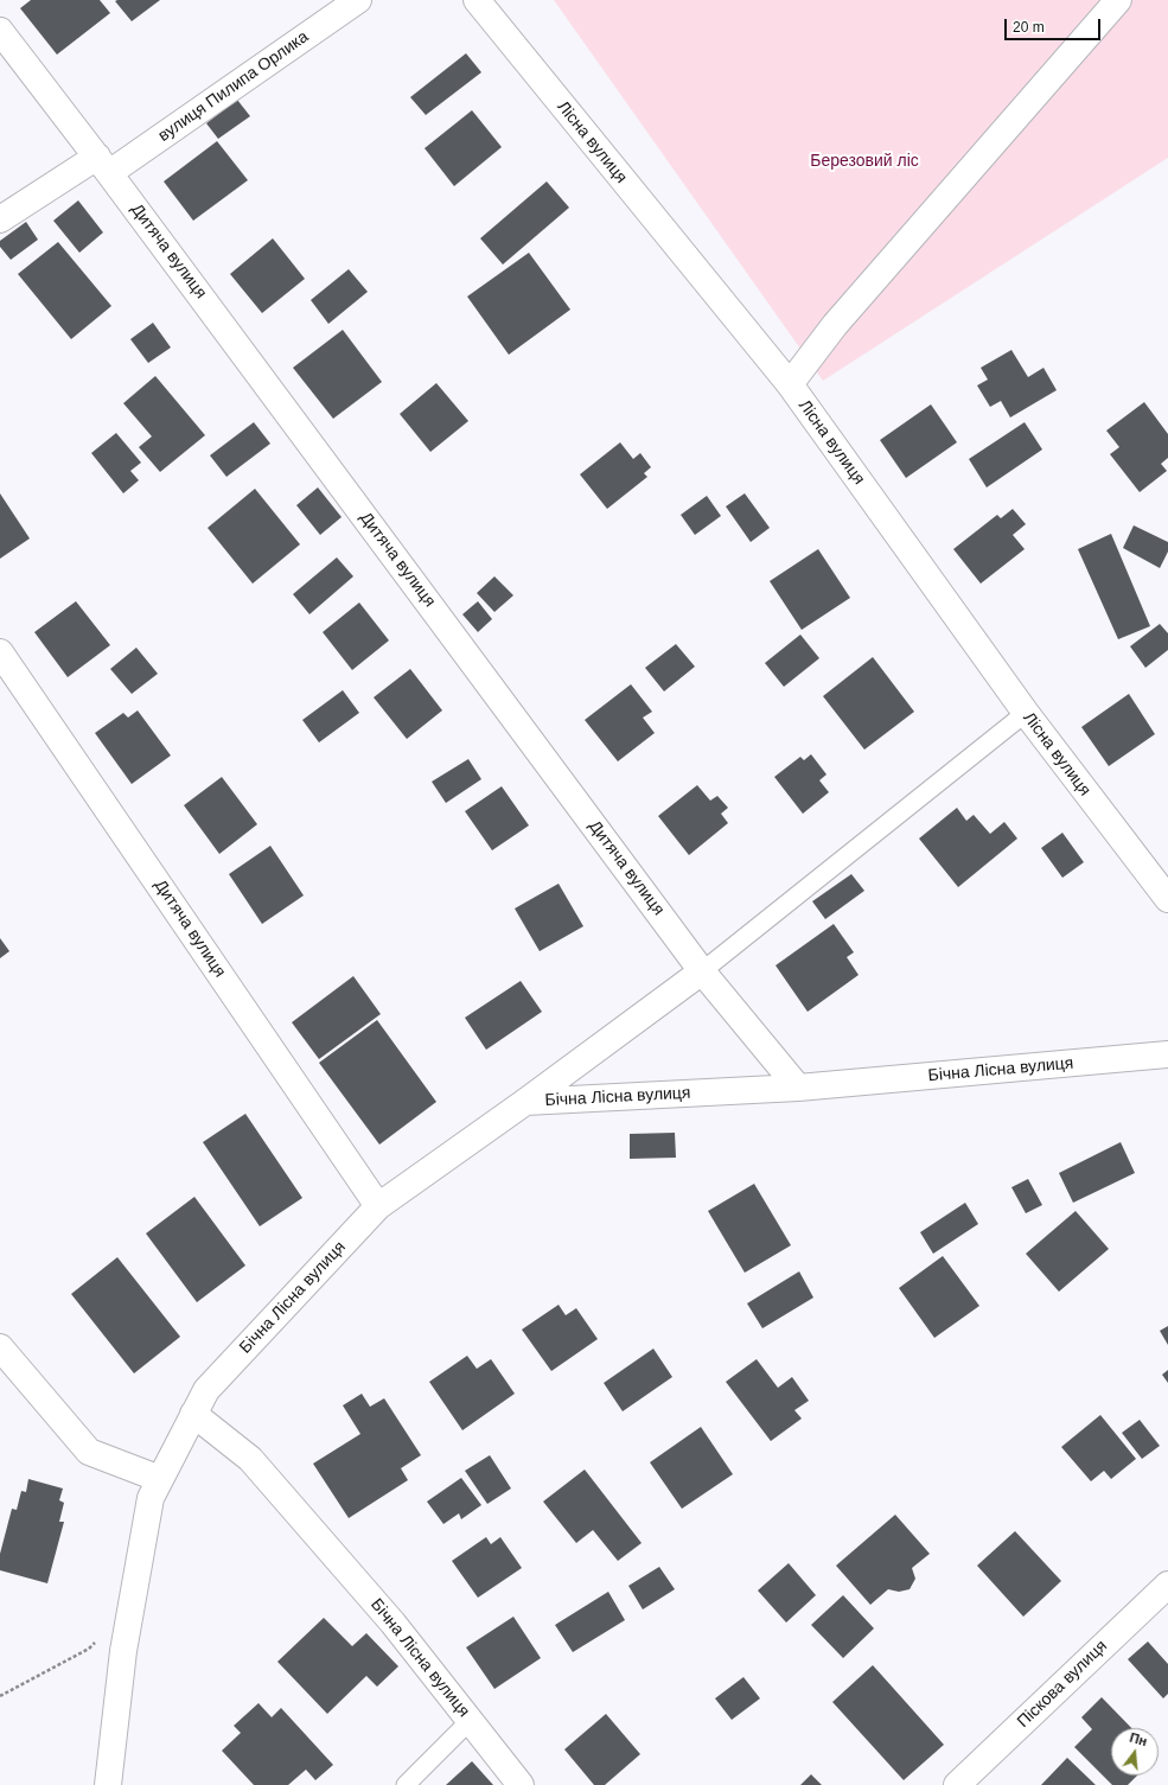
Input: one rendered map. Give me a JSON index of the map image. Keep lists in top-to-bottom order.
{
  "streets": {
    "street": [
      "вулиця Пилипа Орлика",
      "Лісна вулиця",
      "Дитяча вулиця",
      "Бічна Лісна вулиця",
      "Піскова вулиця"
    ]
  },
  "crossings": [
    ["вулиця Пилипа Орлика", "Дитяча вулиця"],
    ["Дитяча вулиця", "Бічна Лісна вулиця"]
  ],
  "parks": ["Березовий ліс"],
  "scale_bar": "20 m",
  "north": "top"
}
